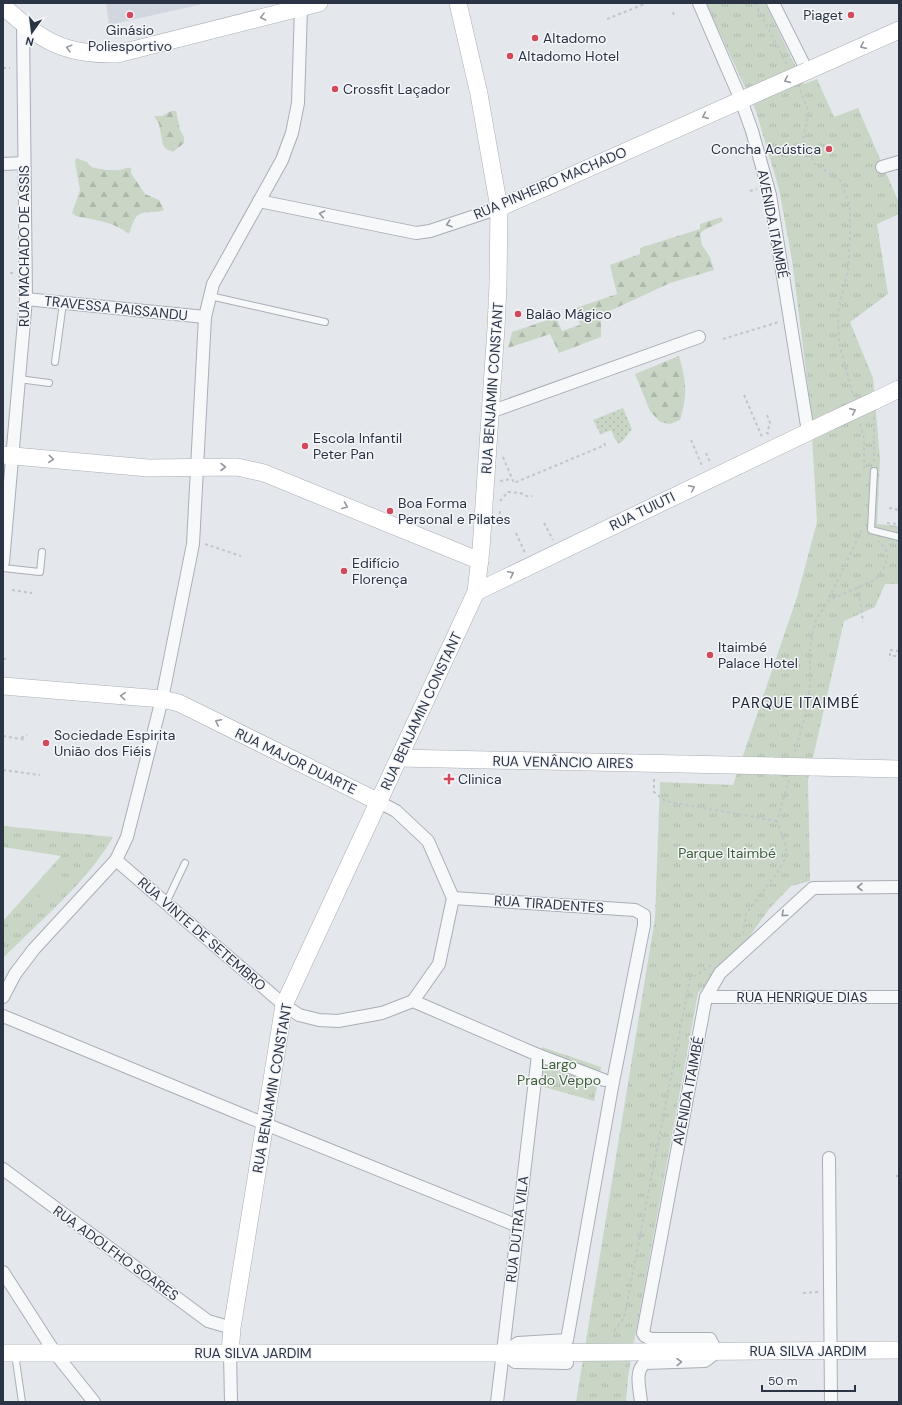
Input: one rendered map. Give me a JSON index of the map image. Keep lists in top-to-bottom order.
{
  "streets": {
    "street": [
      "RUA PINHEIRO MACHADO",
      "AVENIDA ITAIMBÉ",
      "RUA MACHADO DE ASSIS",
      "TRAVESSA PAISSANDU",
      "RUA BENJAMIN CONSTANT",
      "RUA TUIUTI",
      "RUA MAJOR DUARTE",
      "RUA VENÂNCIO AIRES",
      "RUA TIRADENTES",
      "RUA VINTE DE SETEMBRO",
      "RUA HENRIQUE DIAS",
      "RUA DUTRA VILA",
      "RUA ADOLFHO SOARES",
      "RUA SILVA JARDIM"
    ]
  },
  "crossings": [
    ["RUA PINHEIRO MACHADO", "AVENIDA ITAIMBÉ"],
    ["RUA PINHEIRO MACHADO", "RUA BENJAMIN CONSTANT"],
    ["AVENIDA ITAIMBÉ", "RUA TUIUTI"],
    ["AVENIDA ITAIMBÉ", "RUA HENRIQUE DIAS"],
    ["AVENIDA ITAIMBÉ", "RUA SILVA JARDIM"],
    ["RUA MACHADO DE ASSIS", "TRAVESSA PAISSANDU"],
    ["RUA BENJAMIN CONSTANT", "RUA TUIUTI"],
    ["RUA BENJAMIN CONSTANT", "RUA MAJOR DUARTE"],
    ["RUA BENJAMIN CONSTANT", "RUA VENÂNCIO AIRES"],
    ["RUA BENJAMIN CONSTANT", "RUA VINTE DE SETEMBRO"],
    ["RUA BENJAMIN CONSTANT", "RUA ADOLFHO SOARES"],
    ["RUA BENJAMIN CONSTANT", "RUA SILVA JARDIM"],
    ["RUA MAJOR DUARTE", "RUA TIRADENTES"],
    ["RUA TIRADENTES", "RUA DUTRA VILA"],
    ["RUA TIRADENTES", "RUA SILVA JARDIM"],
    ["RUA DUTRA VILA", "RUA SILVA JARDIM"]
  ],
  "one_way": ["RUA PINHEIRO MACHADO", "RUA MAJOR DUARTE"],
  "districts": ["PARQUE ITAIMBÉ"],
  "parks": ["Parque Itaimbé", "Largo Prado Veppo"],
  "places": {
    "other": [
      "Ginásio Poliesportivo",
      "Piaget",
      "Altadomo",
      "Altadomo Hotel",
      "Crossfit Laçador",
      "Concha Acústica",
      "Balão Mágico",
      "Escola Infantil Peter Pan",
      "Boa Forma Personal e Pilates",
      "Edifício Florença",
      "Itaimbé Palace Hotel",
      "Sociedade Espirita União dos Fiéis"
    ],
    "health": ["Clinica"]
  },
  "scale_bar": "50 m",
  "north": "bottom"
}
